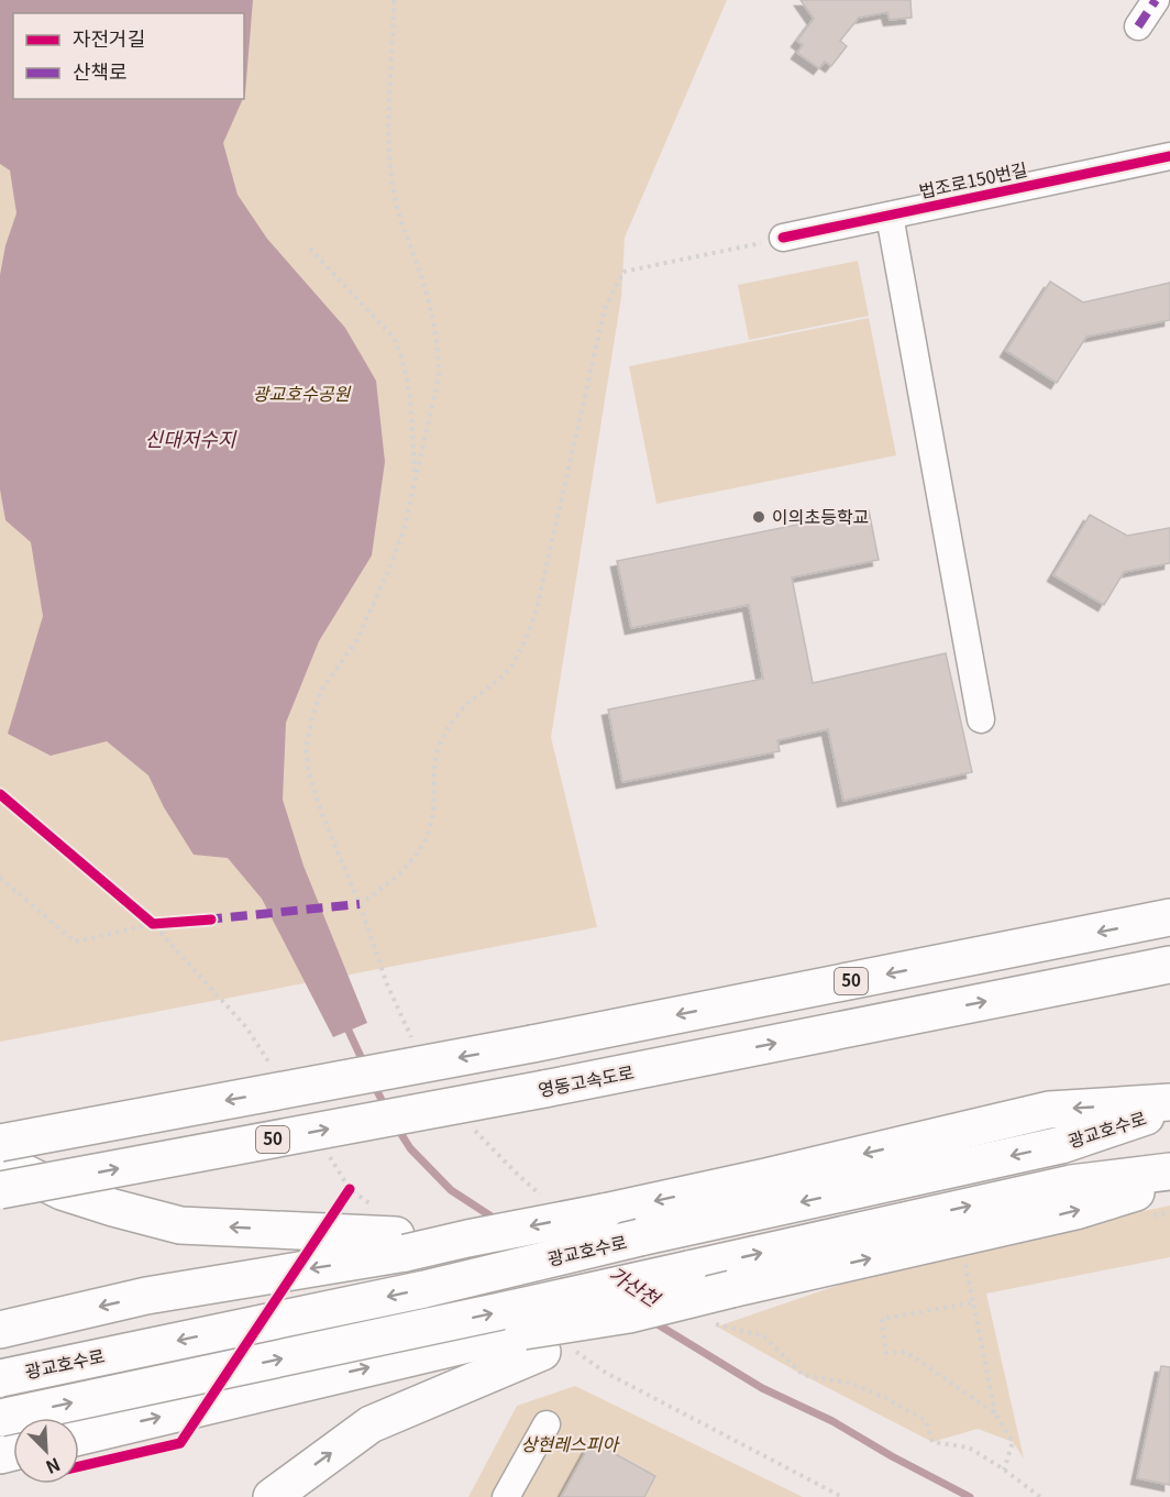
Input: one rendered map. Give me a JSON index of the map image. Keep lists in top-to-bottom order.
{
  "streets": {
    "highway": ["50", "영동고속도로", "광교호수로"],
    "street": ["법조로150번길"]
  },
  "water": ["신대저수지", "가산천"],
  "parks": ["광교호수공원", "상현레스피아"],
  "places": ["이의초등학교"],
  "legend": ["자전거길", "산책로"],
  "north": "bottom right"
}
